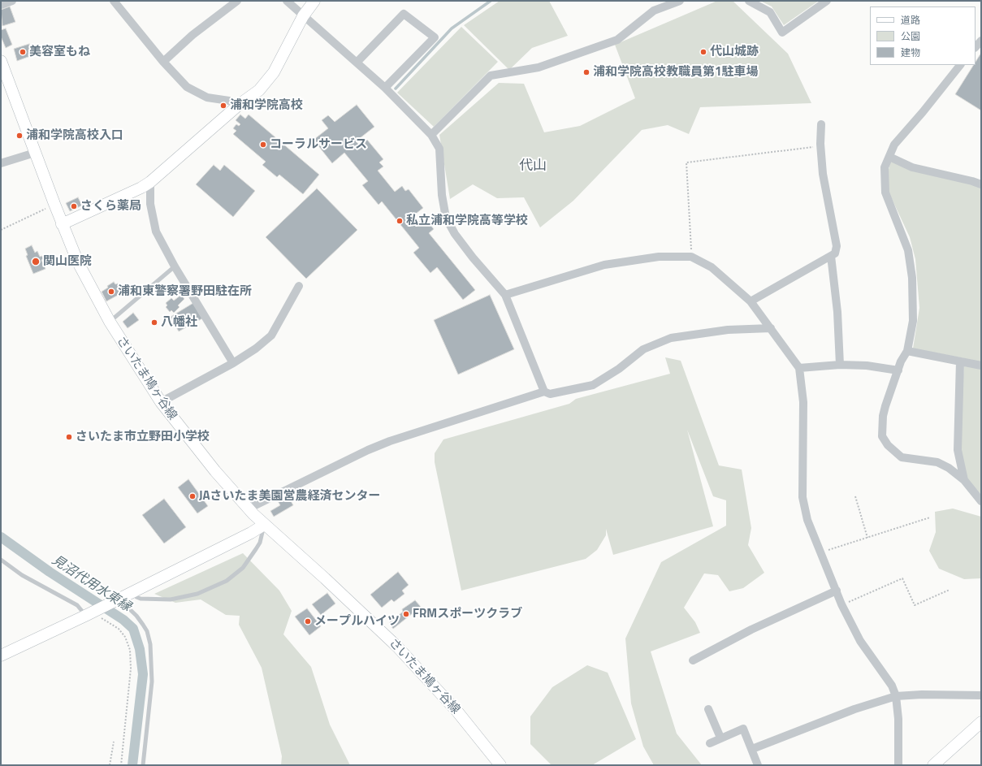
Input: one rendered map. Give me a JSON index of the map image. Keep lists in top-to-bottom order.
{
  "streets": {
    "main road": ["さいたま鳩ヶ谷線"]
  },
  "districts": ["代山"],
  "water": ["見沼代用水東縁"],
  "places": [
    "美容室もね",
    "代山城跡",
    "浦和学院高校教職員第1駐車場",
    "浦和学院高校",
    "浦和学院高校入口",
    "コーラルサービス",
    "さくら薬局",
    "私立浦和学院高等学校",
    "関山医院",
    "浦和東警察署野田駐在所",
    "八幡社",
    "さいたま市立野田小学校",
    "JAさいたま美園営農経済センター",
    "FRMスポーツクラブ",
    "メープルハイツ"
  ],
  "legend": ["道路", "公園", "建物"]
}
